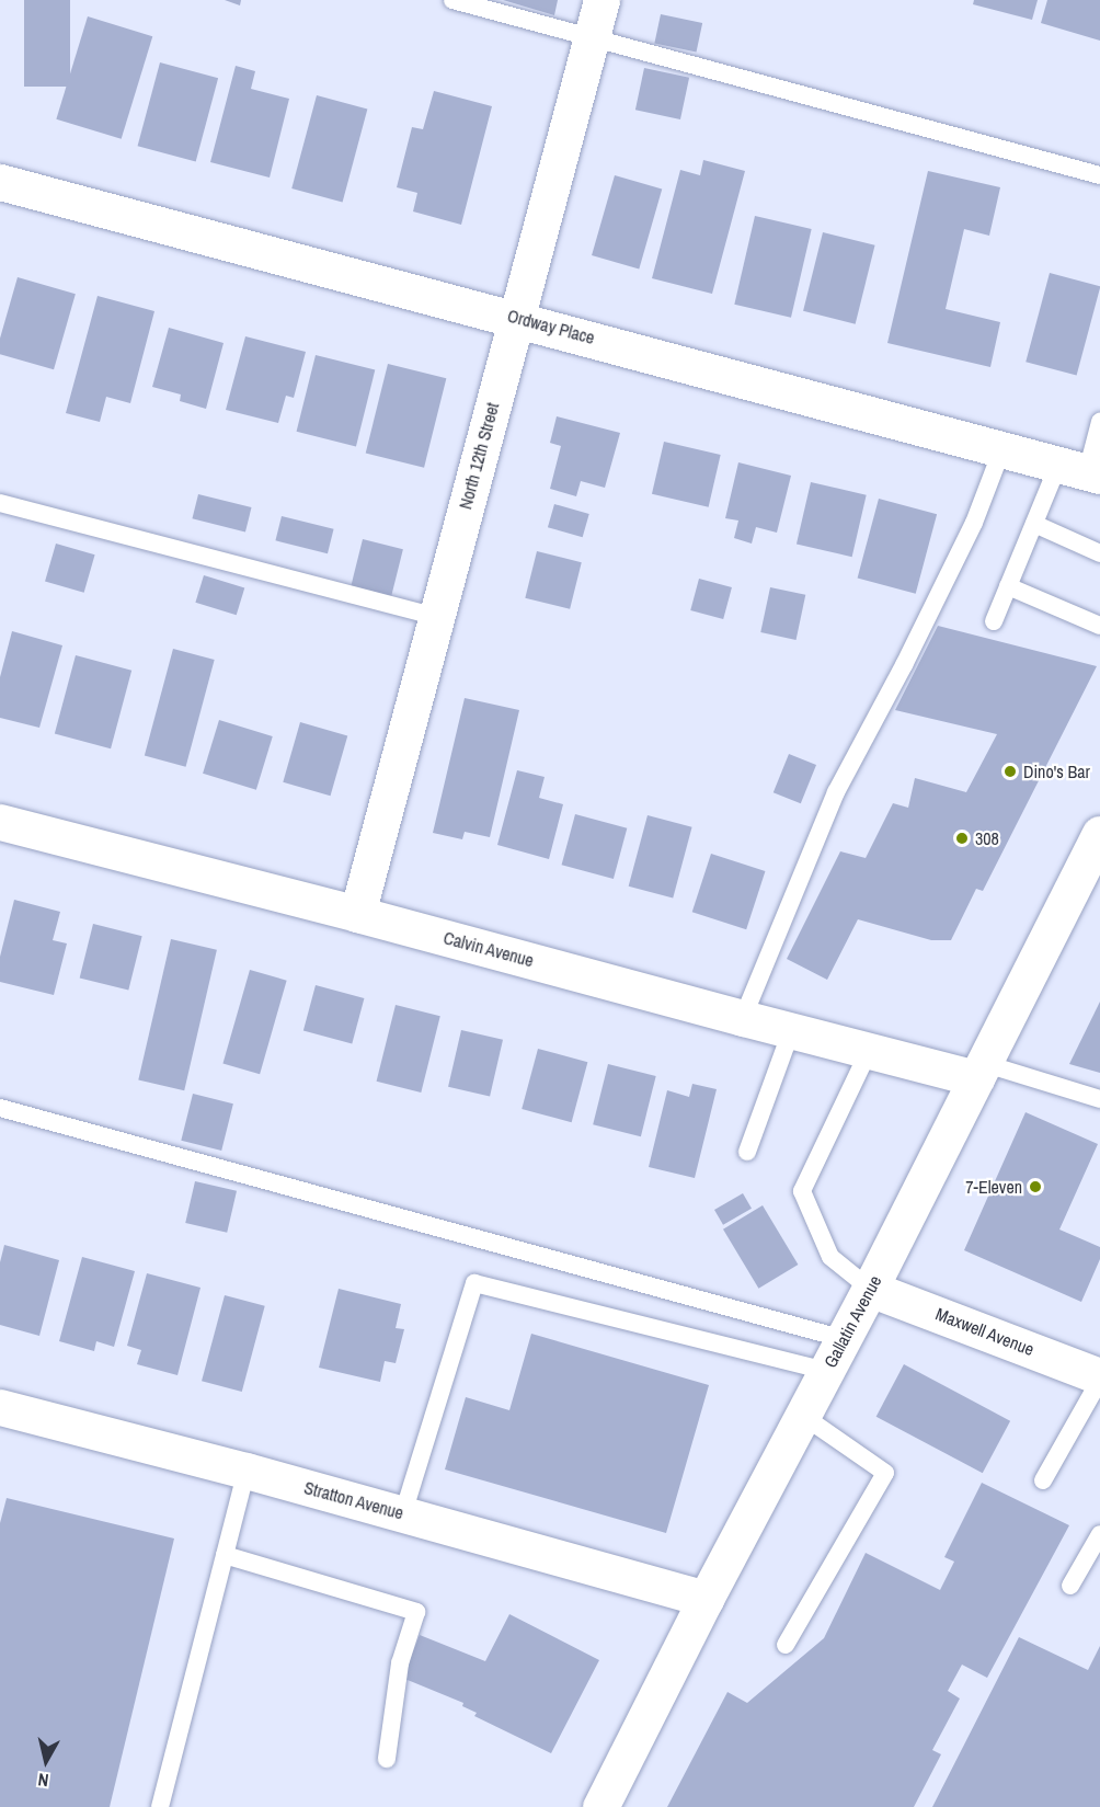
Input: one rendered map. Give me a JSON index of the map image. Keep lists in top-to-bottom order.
{
  "streets": {
    "street": [
      "Ordway Place",
      "North 12th Street",
      "Calvin Avenue",
      "Gallatin Avenue",
      "Maxwell Avenue",
      "Stratton Avenue"
    ]
  },
  "crossings": [
    ["Ordway Place", "North 12th Street"],
    ["North 12th Street", "Calvin Avenue"],
    ["Calvin Avenue", "Gallatin Avenue"],
    ["Gallatin Avenue", "Maxwell Avenue"],
    ["Gallatin Avenue", "Stratton Avenue"]
  ],
  "places": ["Dino's Bar", "308", "7-Eleven"],
  "north": "bottom"
}
